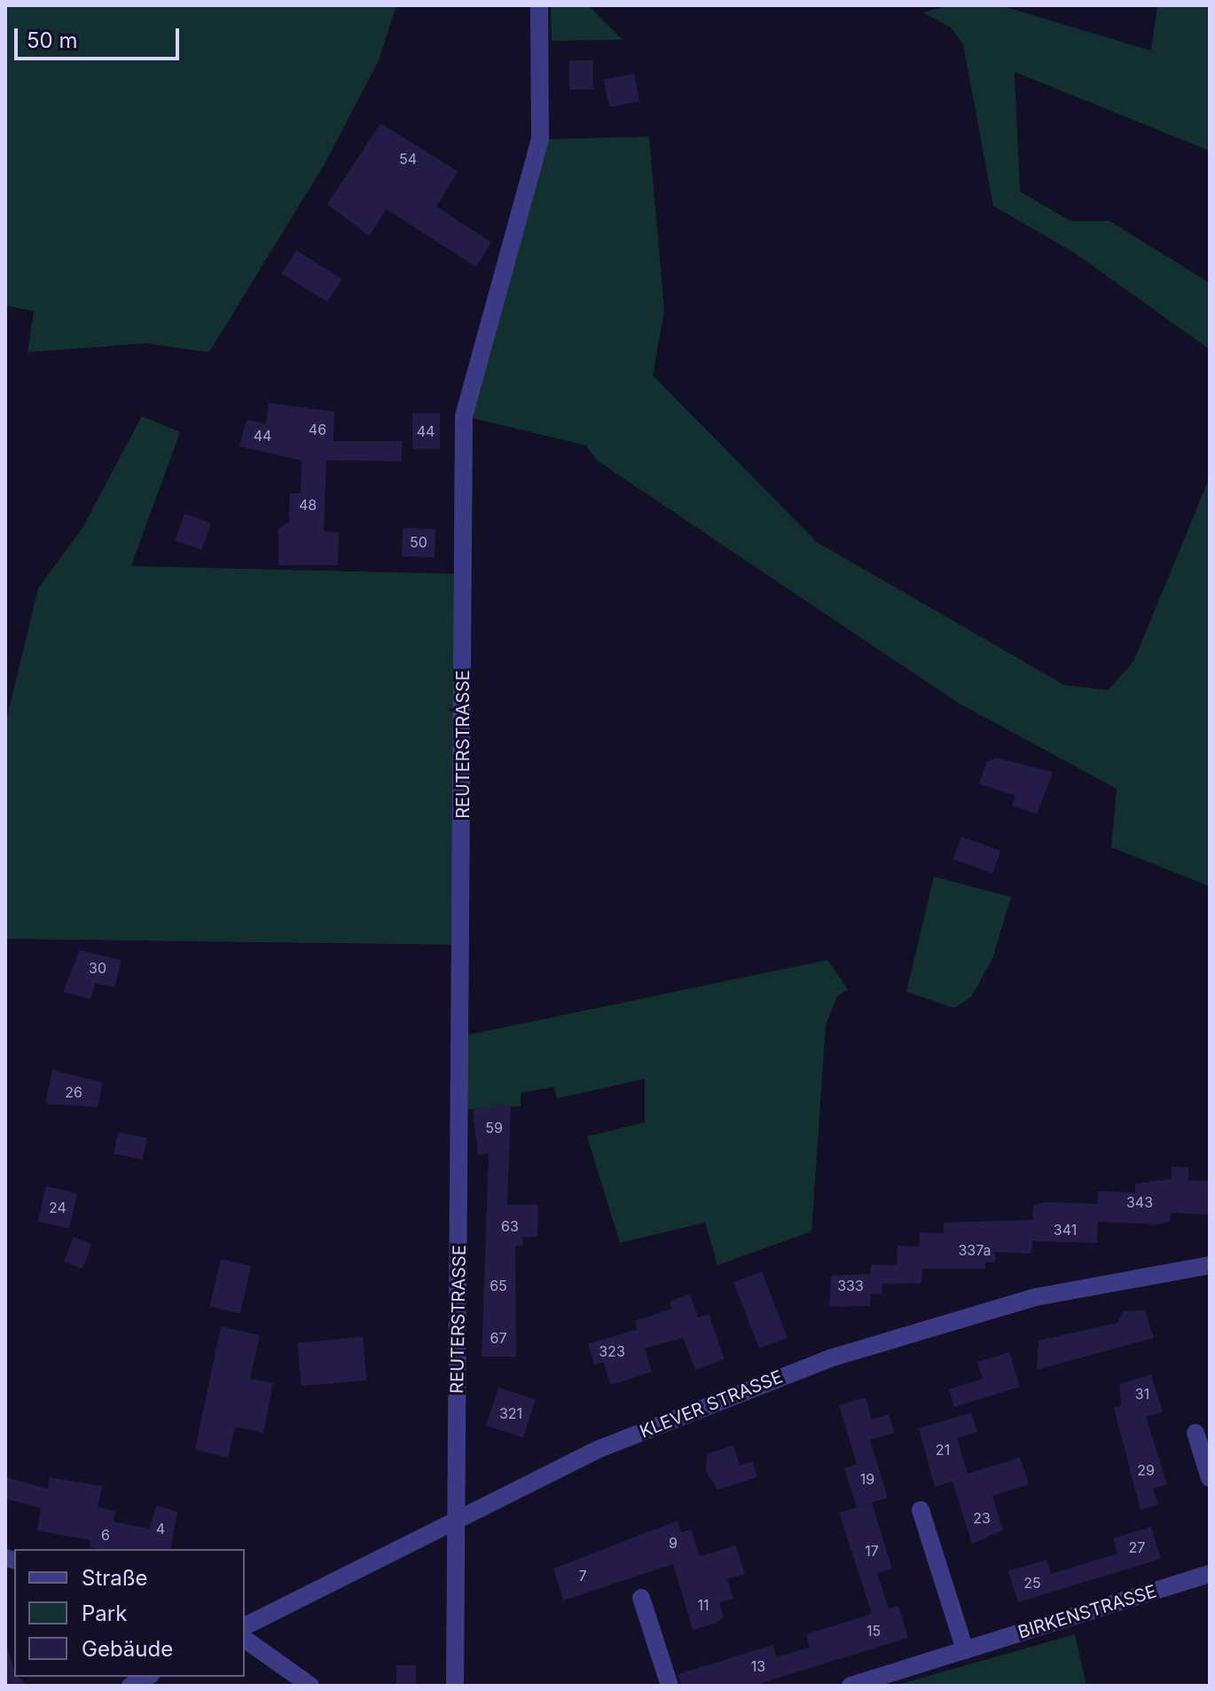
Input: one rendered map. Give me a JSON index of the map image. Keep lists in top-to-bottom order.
{
  "streets": {
    "street": ["REUTERSTRASSE", "KLEVER STRASSE", "BIRKENSTRASSE"]
  },
  "crossings": [
    ["REUTERSTRASSE", "KLEVER STRASSE"]
  ],
  "house_numbers": [
    "54",
    "46",
    "44",
    "44",
    "48",
    "50",
    "30",
    "26",
    "59",
    "343",
    "24",
    "63",
    "341",
    "337a",
    "65",
    "333",
    "67",
    "323",
    "31",
    "321",
    "21",
    "29",
    "19",
    "23",
    "4",
    "6",
    "9",
    "27",
    "17",
    "7",
    "25",
    "11",
    "15",
    "13"
  ],
  "legend": ["Straße", "Park", "Gebäude"],
  "scale_bar": "50 m"
}
